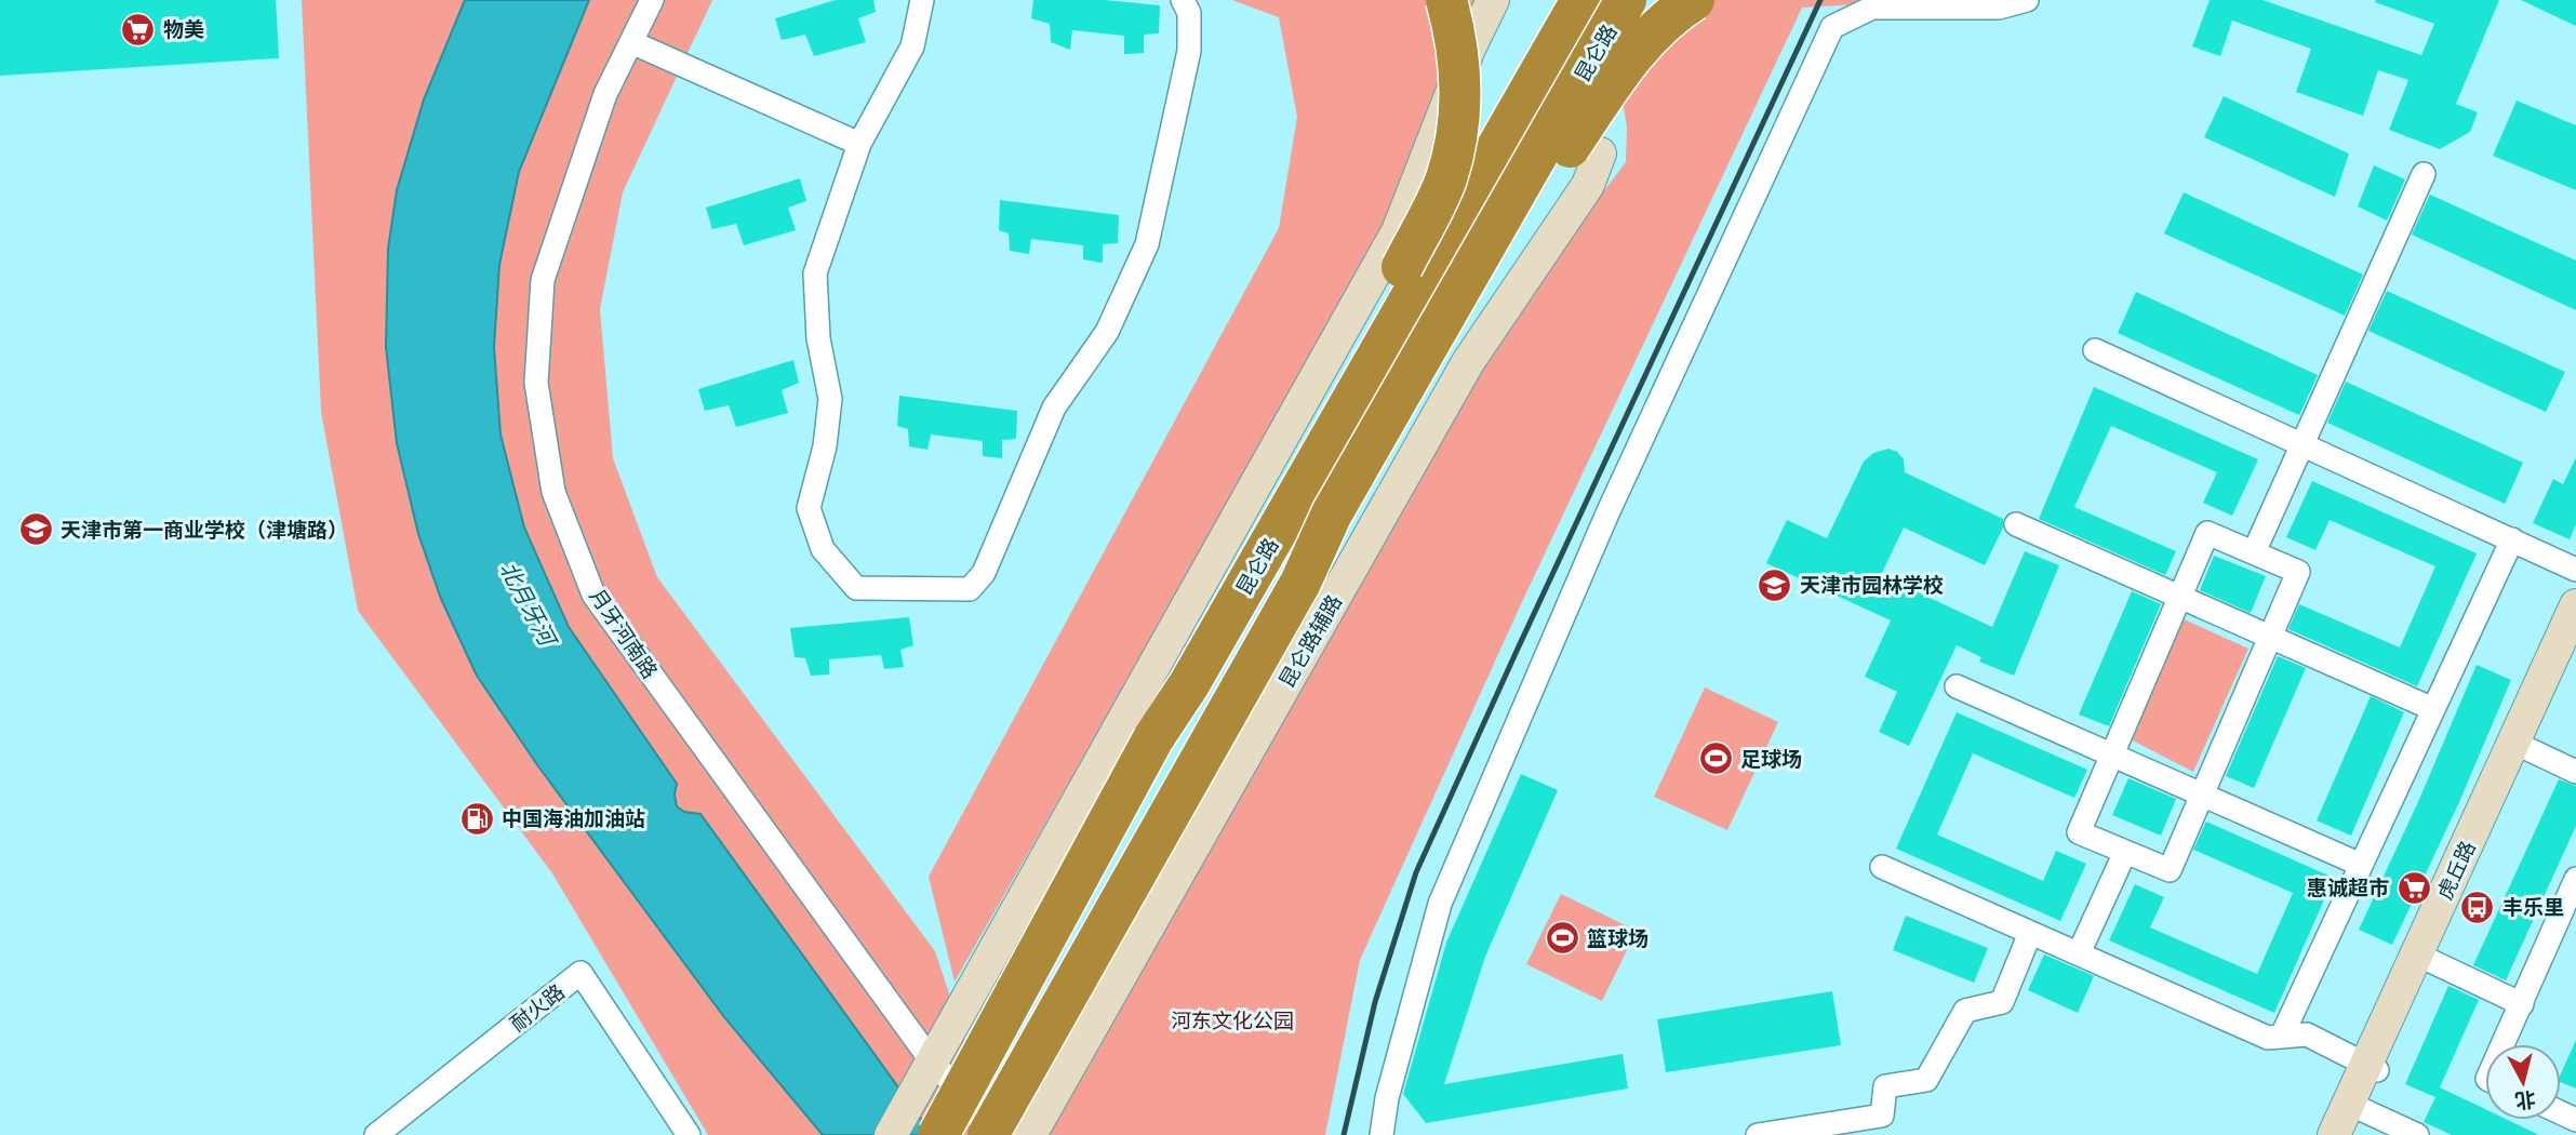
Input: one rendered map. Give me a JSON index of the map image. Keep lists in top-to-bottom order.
{
  "streets": {
    "highway": ["昆仑路"],
    "main road": ["昆仑路辅路", "虎丘路"],
    "street": ["月牙河南路", "耐火路"]
  },
  "water": ["北月牙河"],
  "parks": ["河东文化公园"],
  "places": {
    "supermarket": ["物美", "惠诚超市"],
    "school or university": ["天津市第一商业学校（津塘路）", "天津市园林学校"],
    "sports": ["足球场", "篮球场"],
    "fuel station": ["中国海油加油站"],
    "bus stop": ["丰乐里"]
  },
  "north": "bottom"
}
